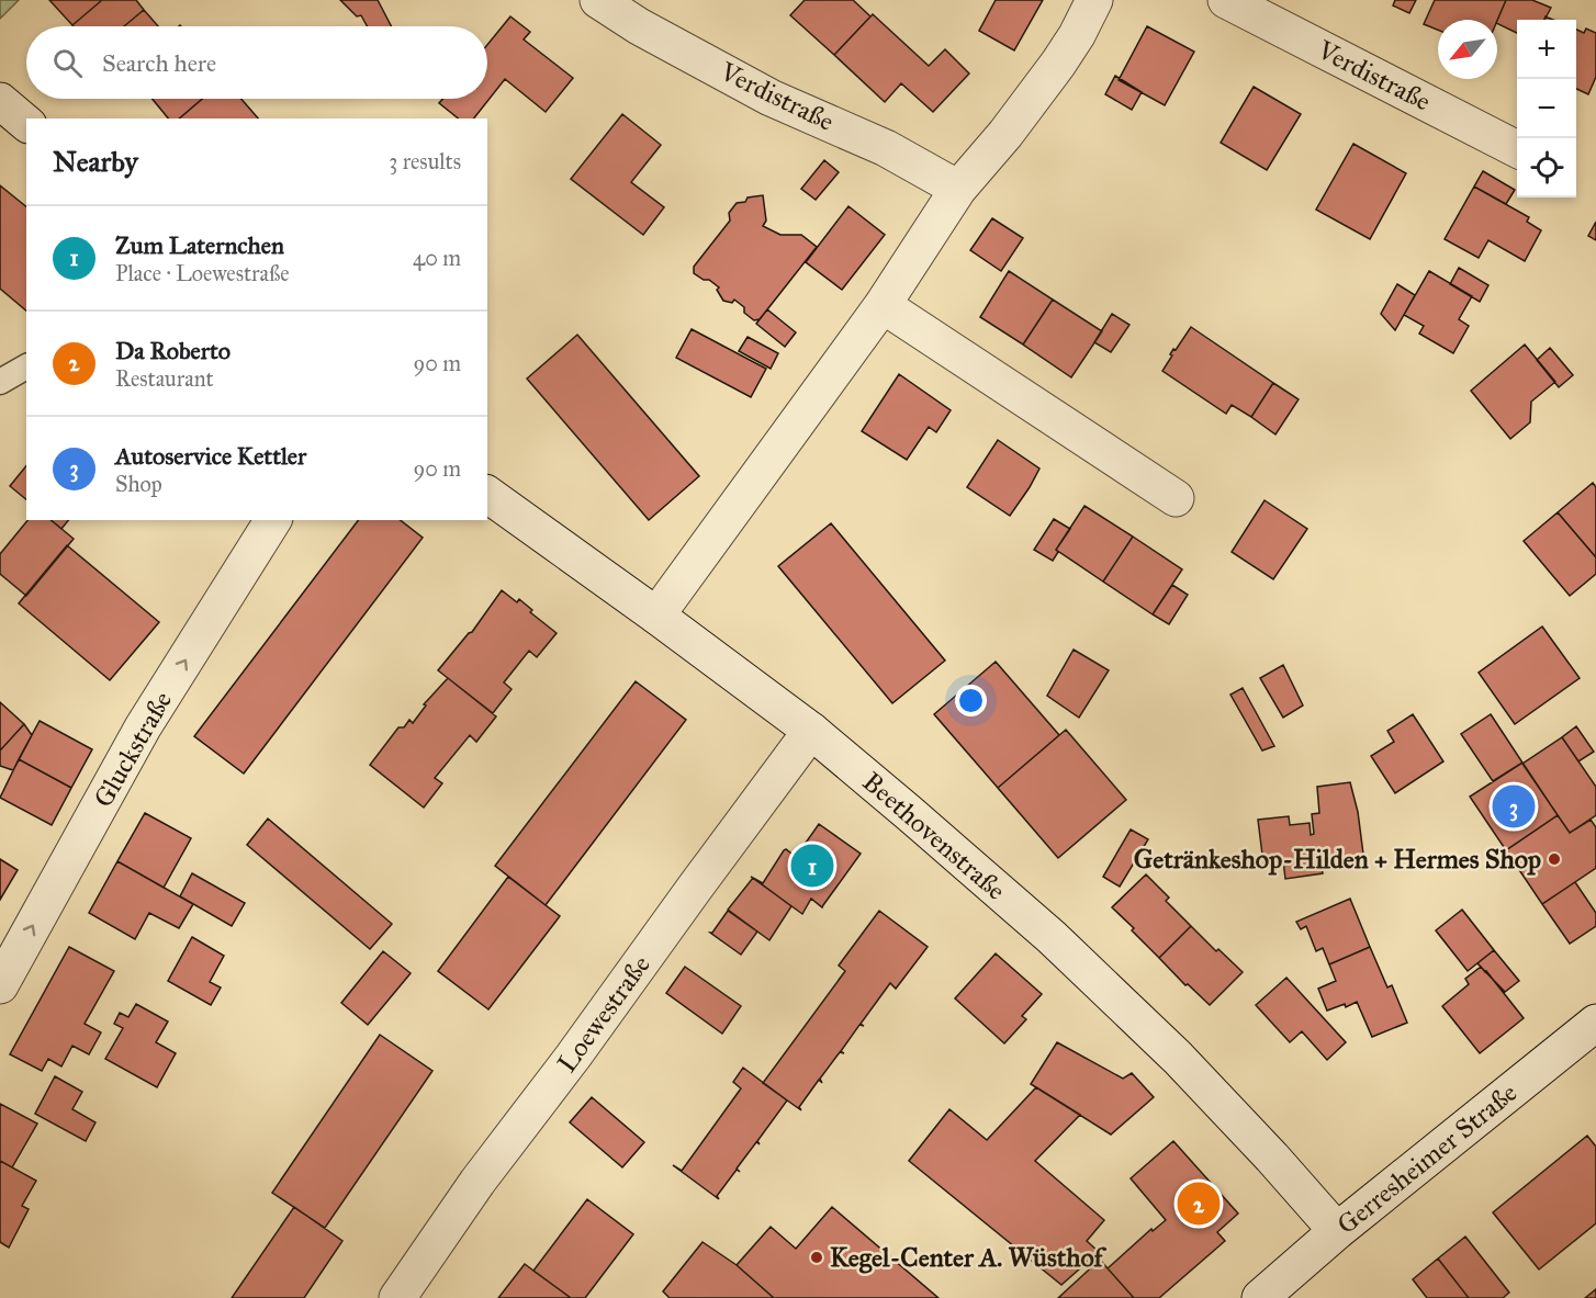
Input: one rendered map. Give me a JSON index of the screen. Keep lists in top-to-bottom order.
{
  "streets": {
    "street": [
      "Verdistraße",
      "Gluckstraße",
      "Beethovenstraße",
      "Loewestraße",
      "Gerresheimer Straße"
    ]
  },
  "crossings": [
    ["Beethovenstraße", "Loewestraße"],
    ["Beethovenstraße", "Gerresheimer Straße"]
  ],
  "one_way": ["Gluckstraße"],
  "places": ["Getränkeshop-Hilden + Hermes Shop", "Kegel-Center A. Wüsthof"],
  "north": "bottom left",
  "page": {
    "map_buttons": ["+", "−"],
    "search": "Search here",
    "heading": ["Nearby", "3 results"],
    "list": [
      {
        "mark": "1",
        "name": "Zum Laternchen",
        "note": "Place · Loewestraße",
        "value": "40 m"
      },
      {
        "mark": "2",
        "name": "Da Roberto",
        "note": "Restaurant",
        "value": "90 m"
      },
      {
        "mark": "3",
        "name": "Autoservice Kettler",
        "note": "Shop",
        "value": "90 m"
      }
    ],
    "pins": ["3", "1", "2"]
  }
}
